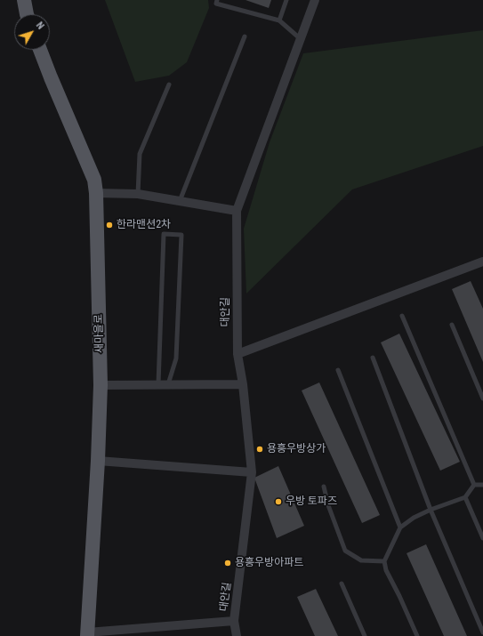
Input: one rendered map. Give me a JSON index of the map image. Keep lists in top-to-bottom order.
{
  "streets": {
    "main road": ["새마을로"],
    "street": ["대안길"]
  },
  "places": [
    "한라맨션2차",
    "용흥우방상가",
    "우방 토파즈",
    "용흥우방아파트"
  ],
  "north": "top right"
}
